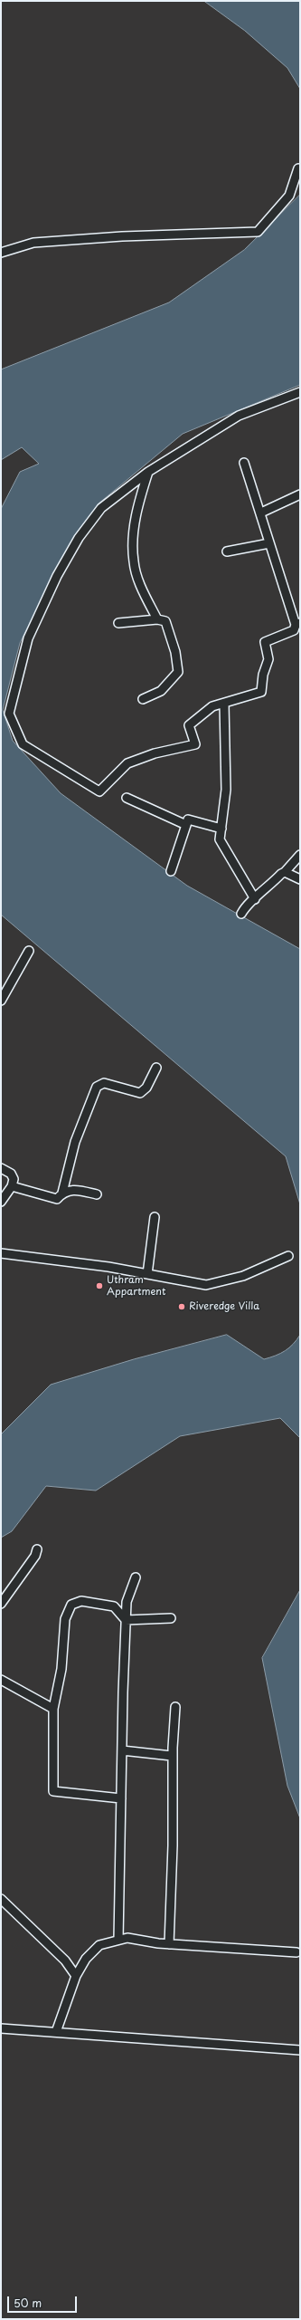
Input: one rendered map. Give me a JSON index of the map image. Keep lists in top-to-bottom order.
{
  "places": ["Uthram Appartment", "Riveredge Villa"],
  "scale_bar": "50 m"
}
